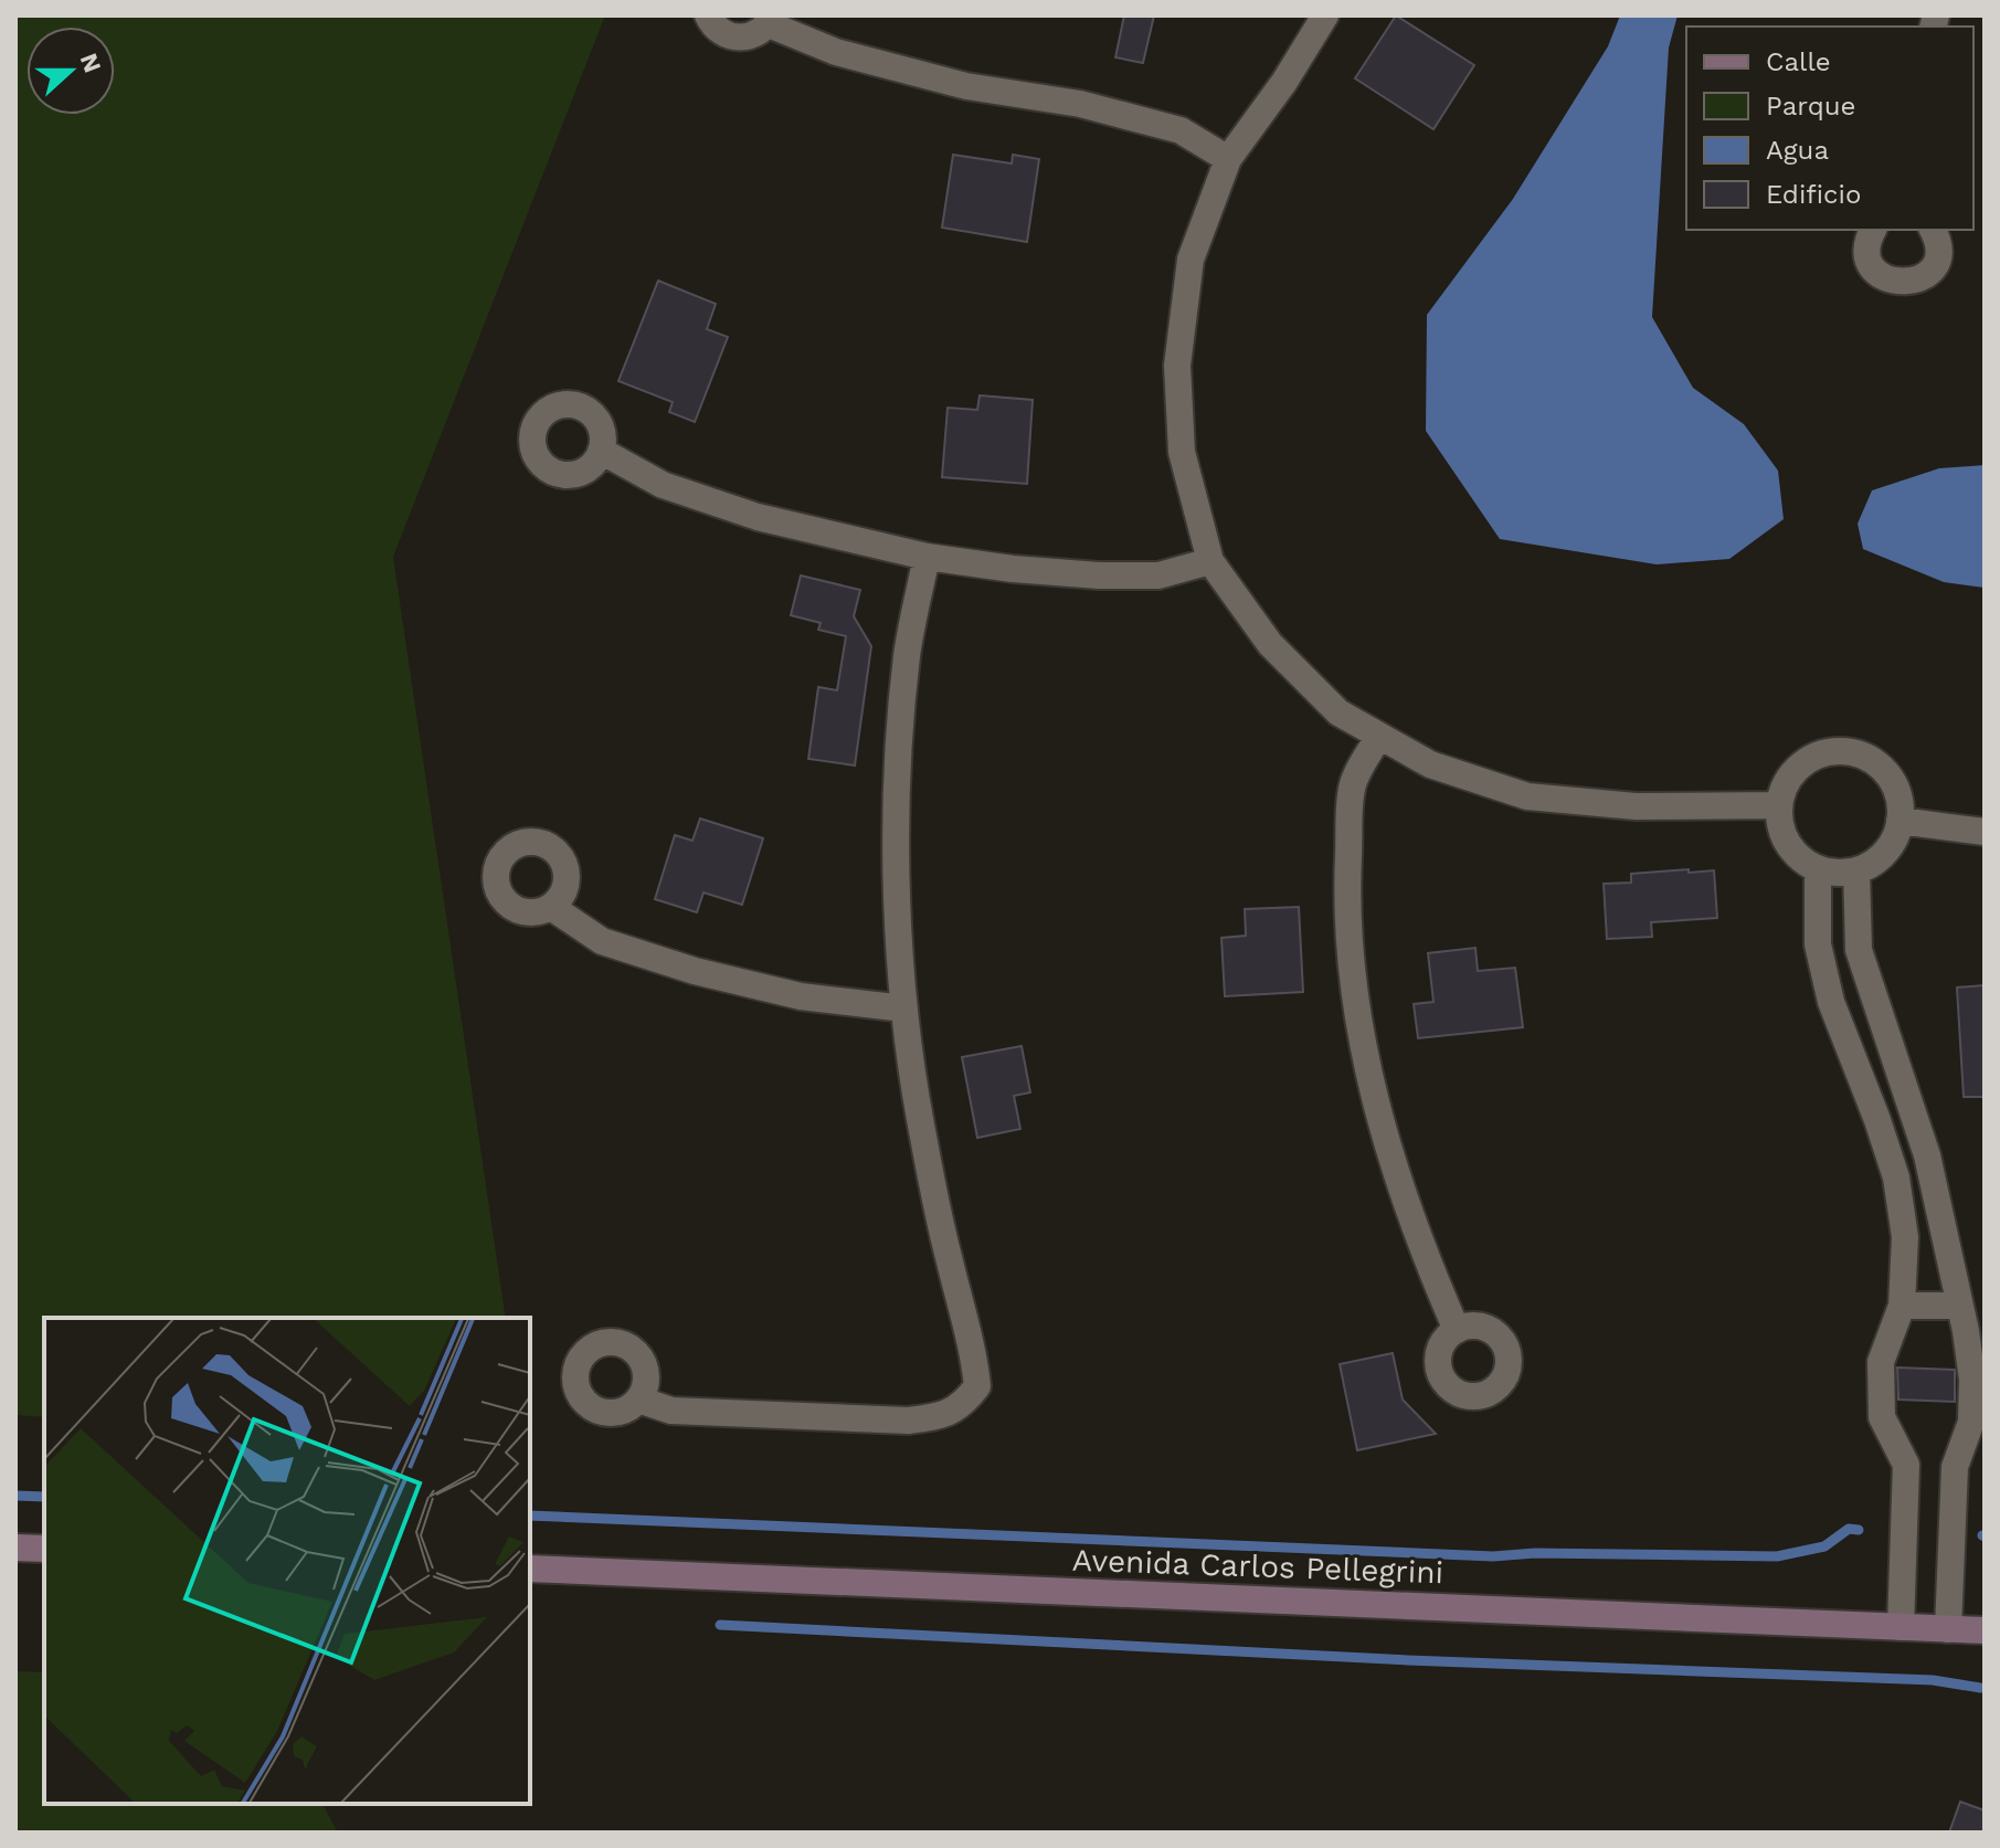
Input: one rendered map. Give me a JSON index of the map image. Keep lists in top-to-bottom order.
{
  "streets": {
    "main road": ["Avenida Carlos Pellegrini"]
  },
  "legend": [
    "Calle",
    "Parque",
    "Agua",
    "Edificio"
  ],
  "north": "right"
}
